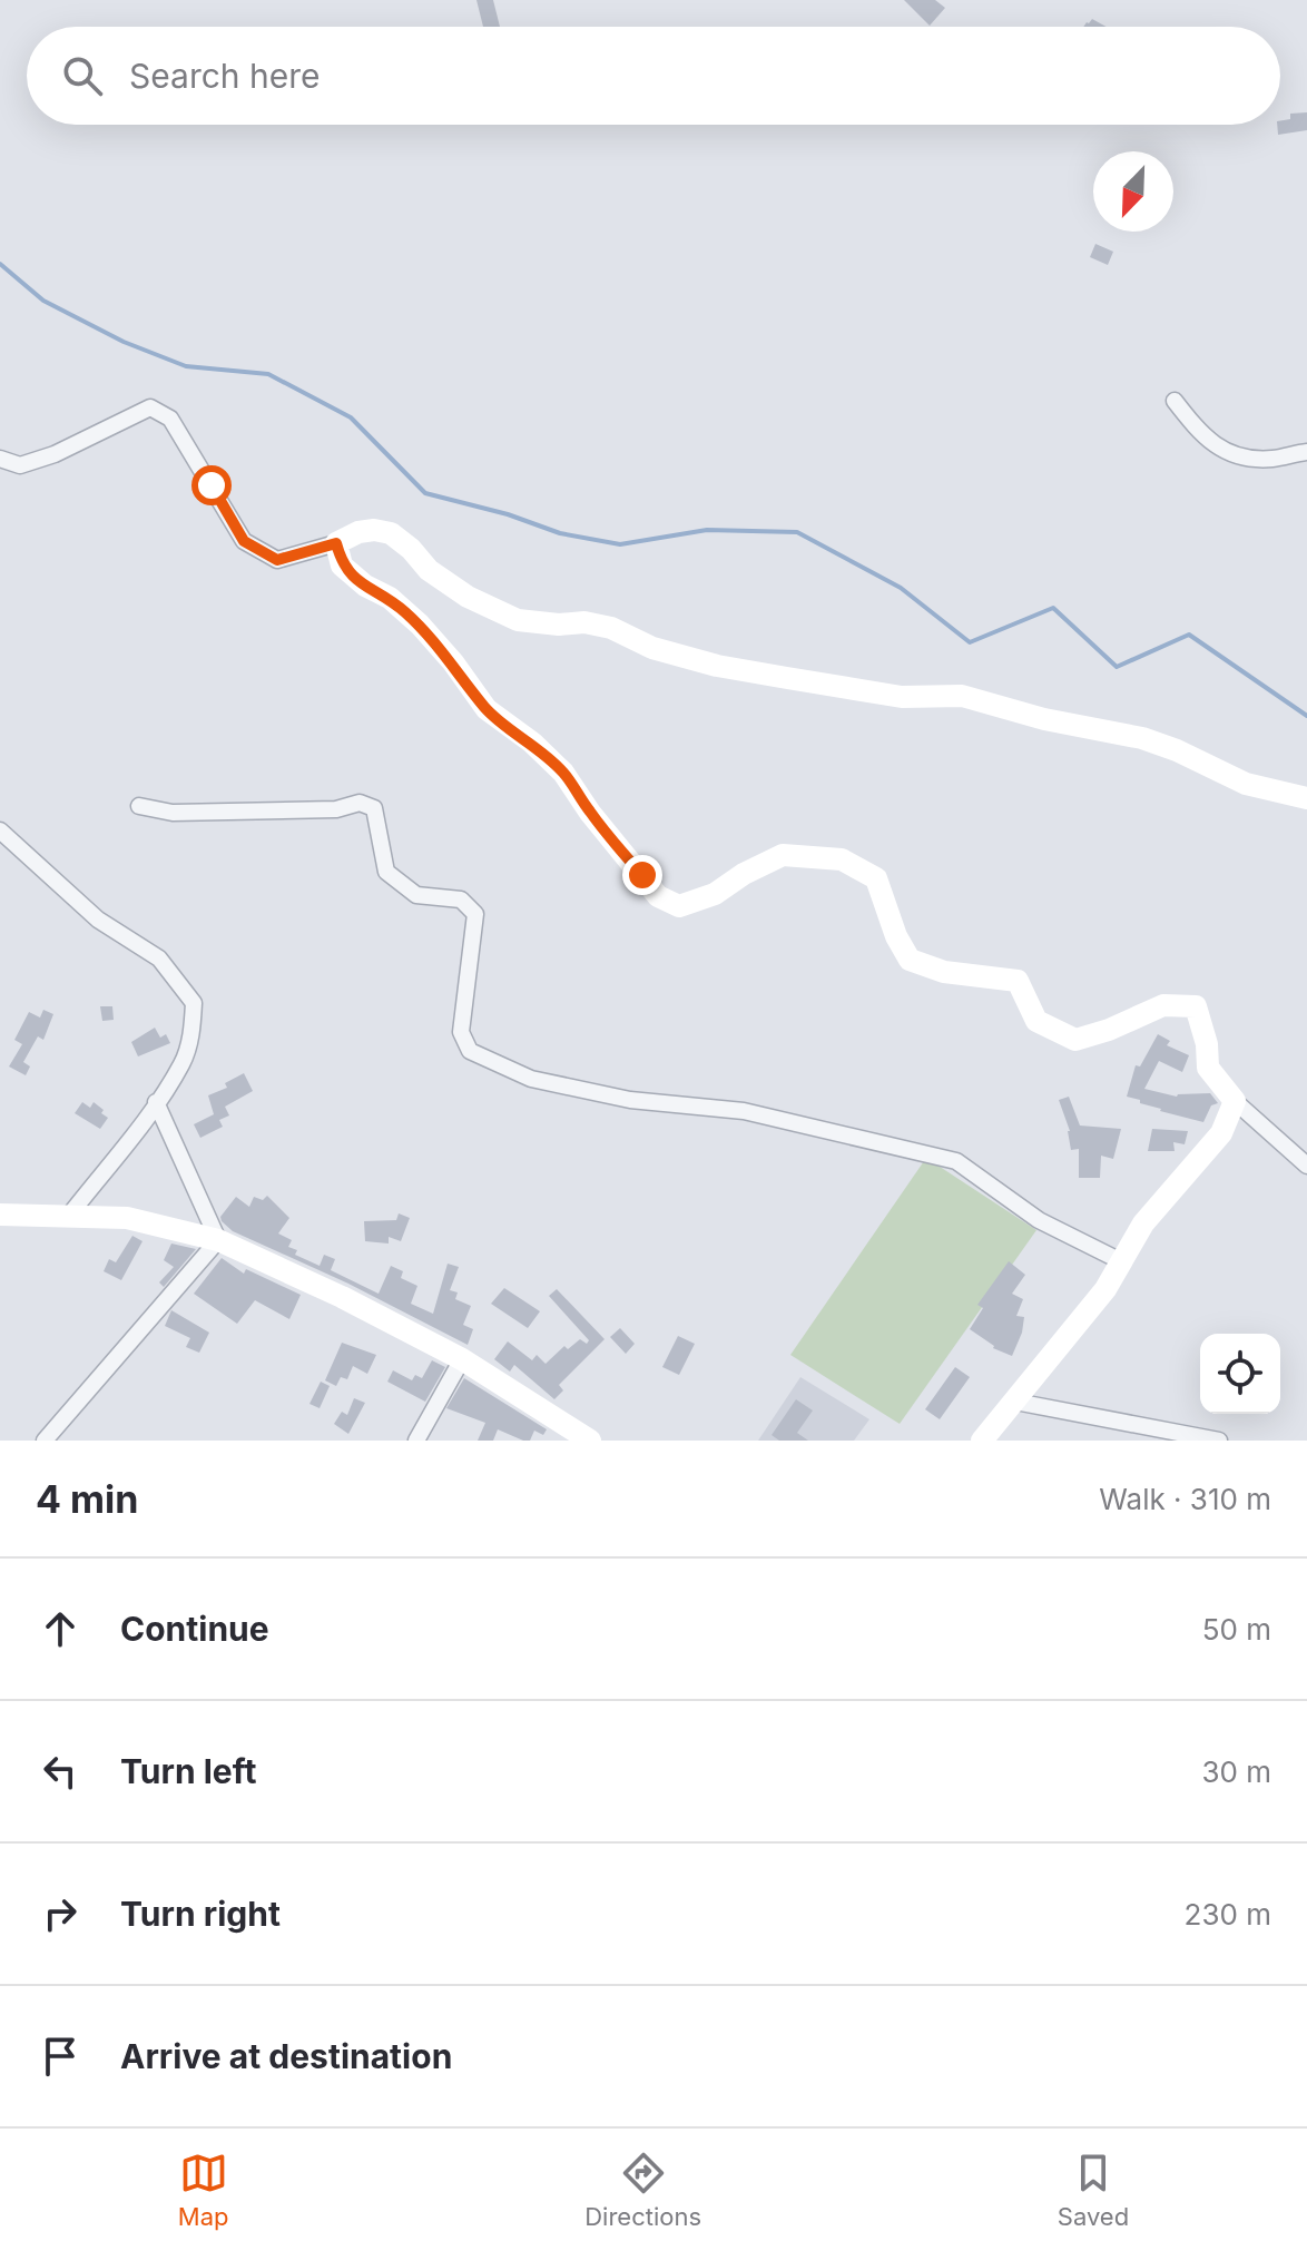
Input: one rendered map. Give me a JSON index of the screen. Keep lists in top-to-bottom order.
{
  "north": "bottom left",
  "page": {
    "search": "Search here",
    "heading": ["4 min", "Walk · 310 m"],
    "list": [
      ["Continue", "50 m"],
      ["Turn left", "30 m"],
      ["Turn right", "230 m"],
      "Arrive at destination"
    ],
    "nav": ["Map", "Directions", "Saved"]
  }
}
